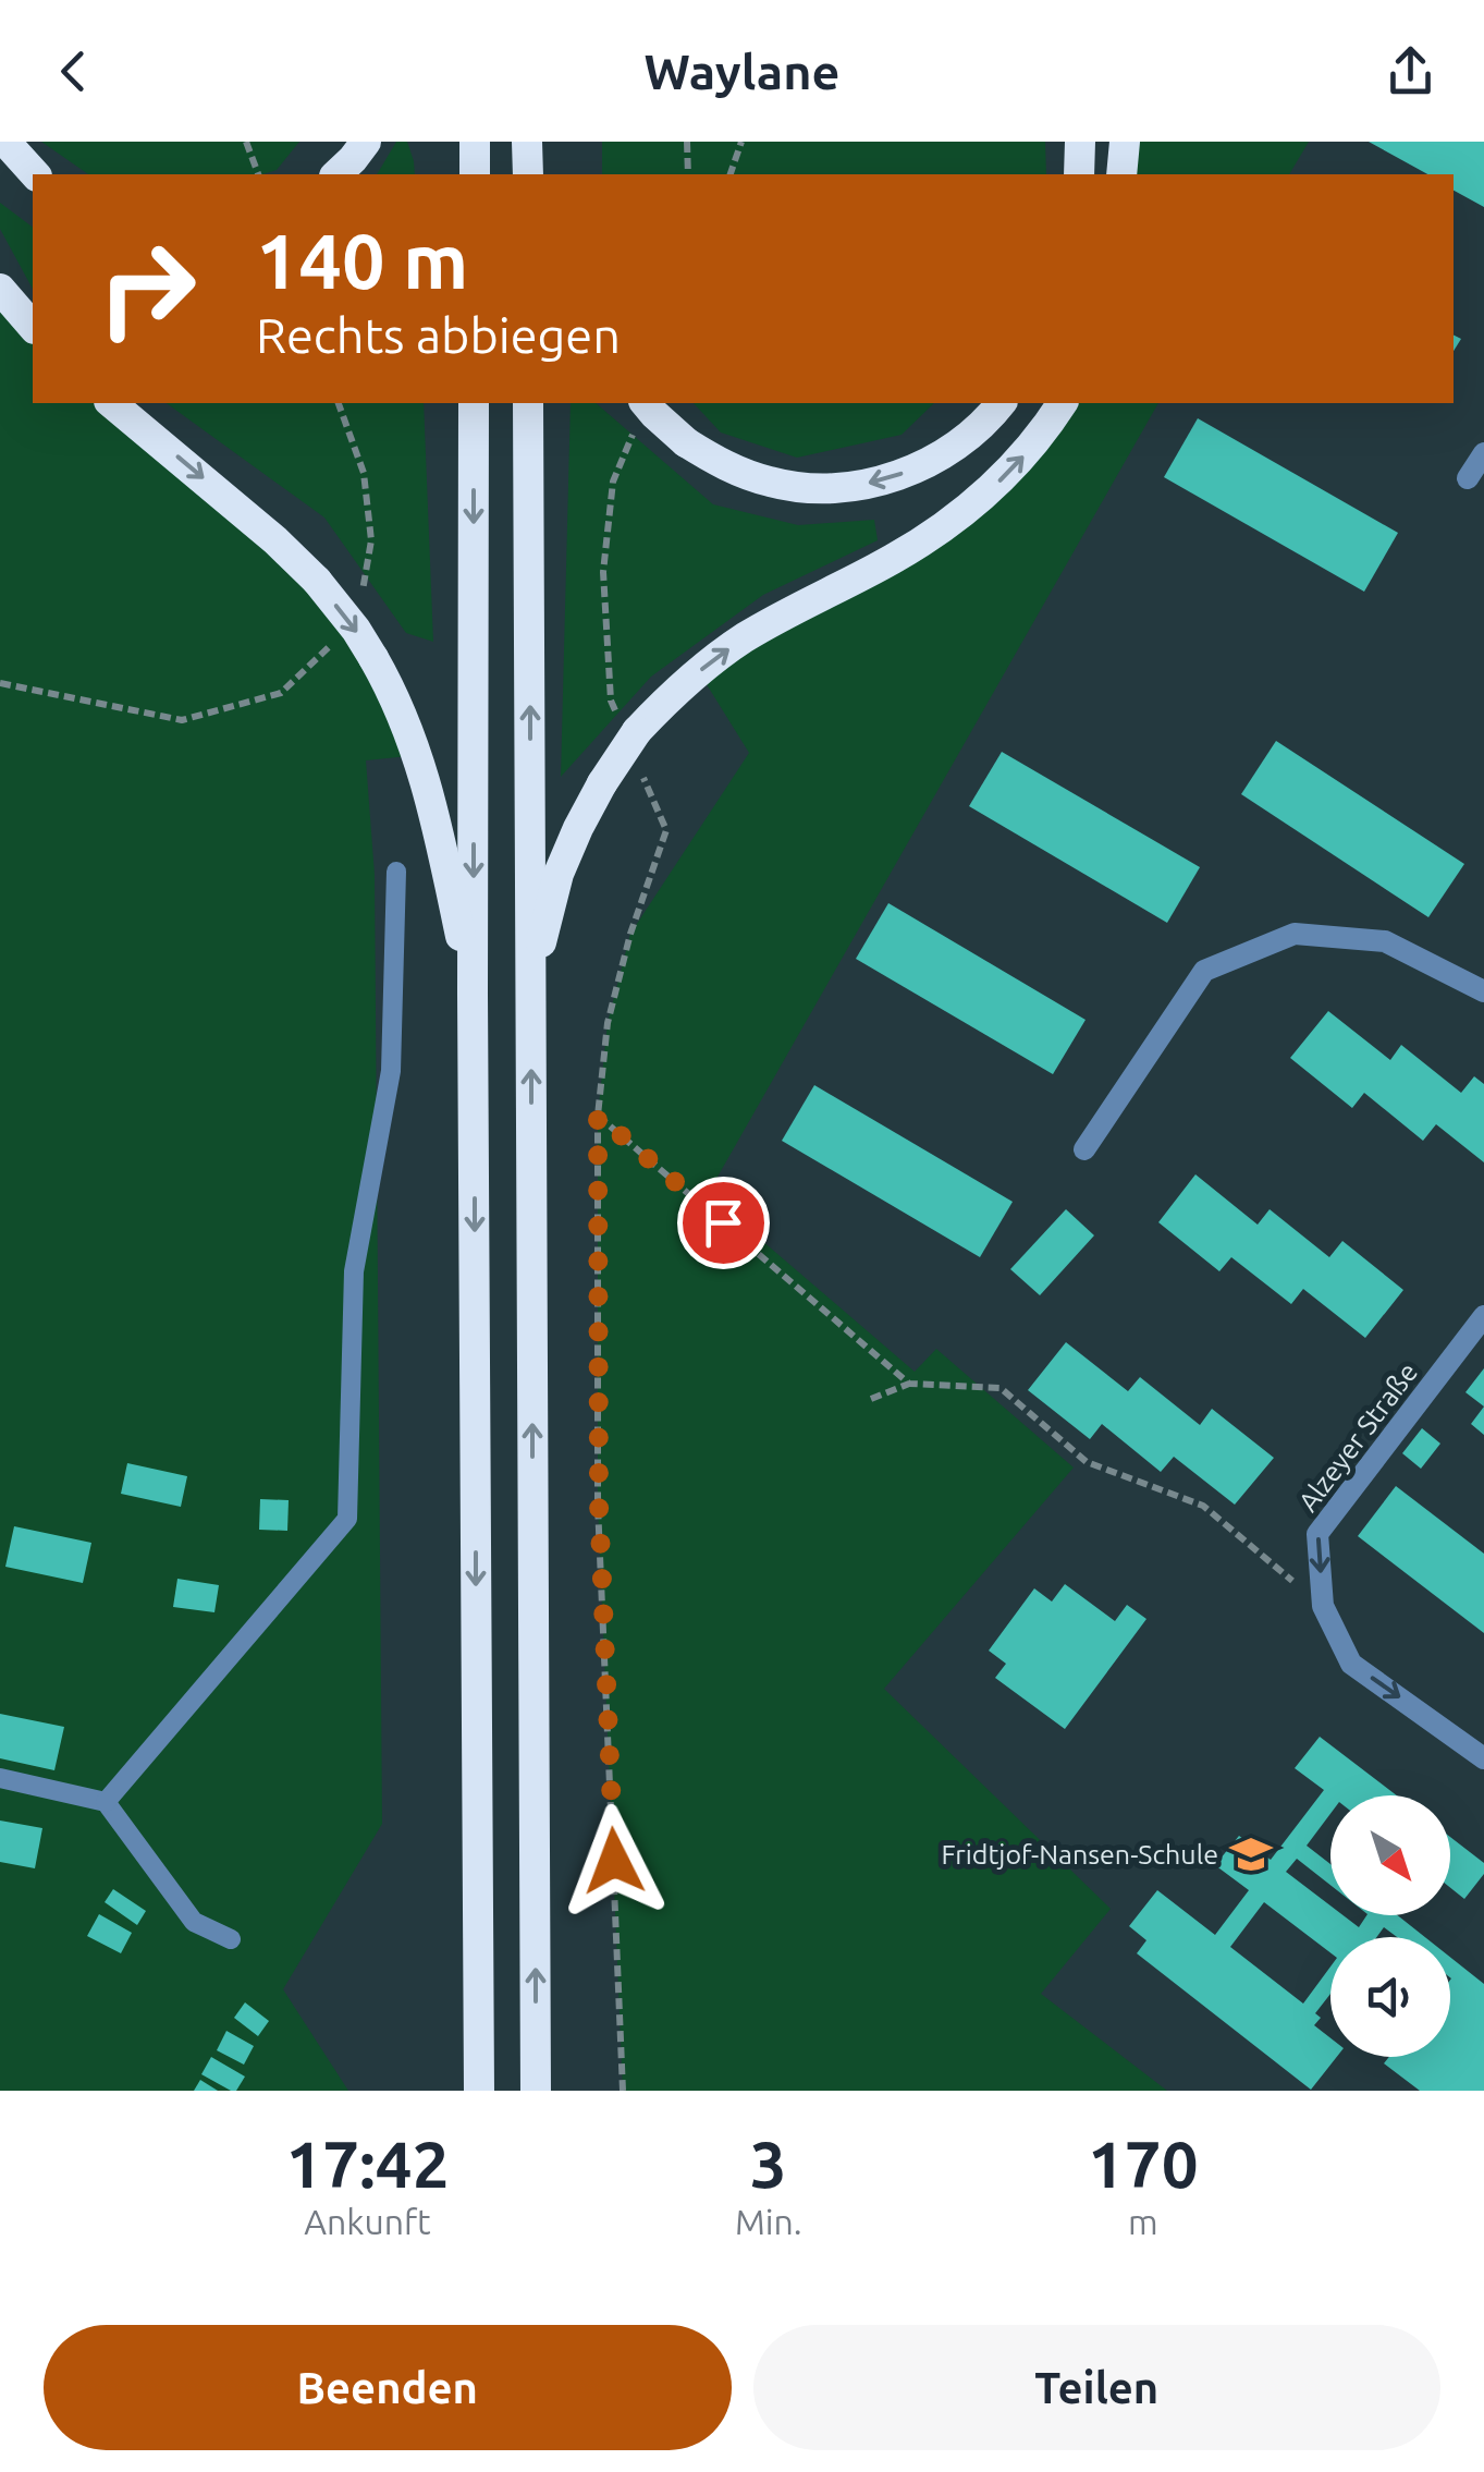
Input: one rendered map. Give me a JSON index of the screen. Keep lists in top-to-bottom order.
{
  "streets": {
    "street": ["Alzeyer Straße"]
  },
  "one_way": ["Alzeyer Straße"],
  "places": {
    "school or university": ["Fridtjof-Nansen-Schule"]
  },
  "north": "bottom right",
  "page": {
    "header": "Waylane",
    "turn": ["140 m", "Rechts abbiegen"],
    "eta": [
      "17:42",
      "Ankunft",
      "3",
      "Min.",
      "170",
      "m"
    ],
    "buttons": ["Beenden", "Teilen"]
  }
}
